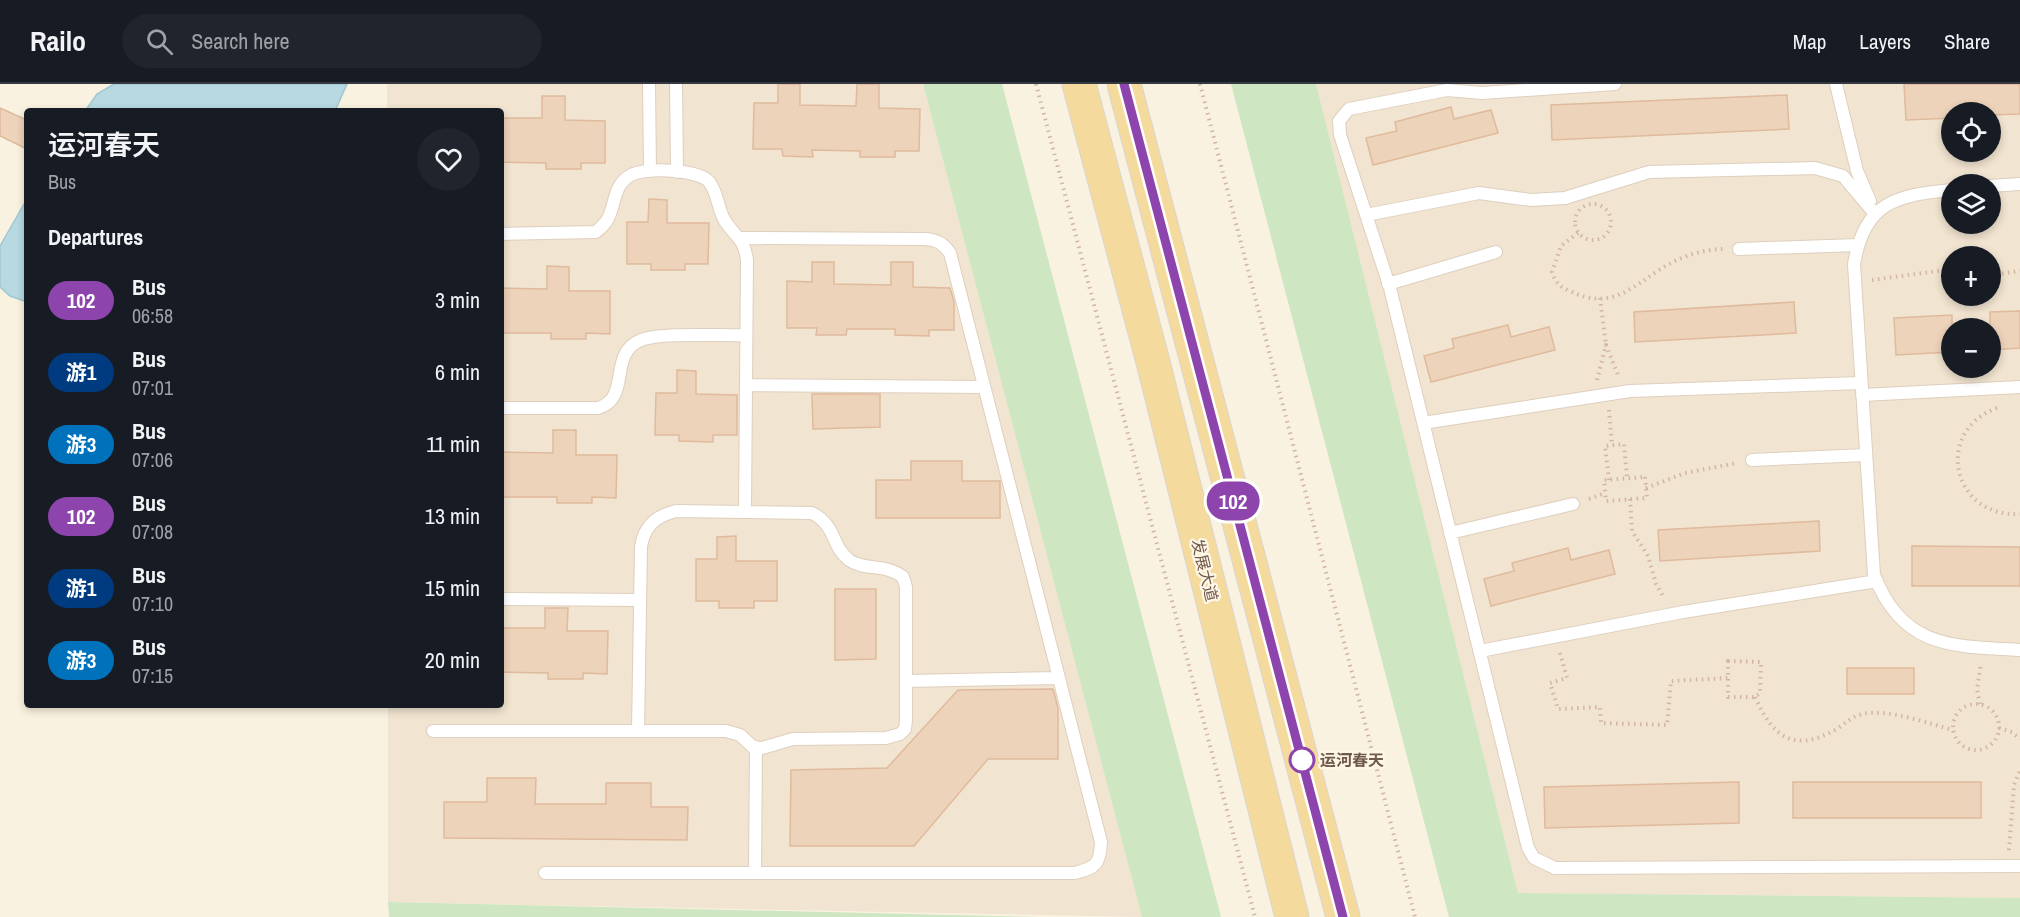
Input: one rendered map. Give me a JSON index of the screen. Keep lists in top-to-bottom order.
{
  "streets": {
    "main road": ["发展大道"]
  },
  "places": ["运河春天"],
  "lines": ["bus line 102"],
  "page": {
    "header": "Railo",
    "search": "Search here",
    "nav": ["Map", "Layers", "Share"],
    "on_map": "102",
    "map_buttons": ["+", "−"],
    "heading": [
      ["运河春天", "Bus"],
      "Departures"
    ],
    "list": [
      {
        "mark": "102",
        "name": "Bus",
        "note": "06:58",
        "value": "3 min"
      },
      {
        "mark": "游1",
        "name": "Bus",
        "note": "07:01",
        "value": "6 min"
      },
      {
        "mark": "游3",
        "name": "Bus",
        "note": "07:06",
        "value": "11 min"
      },
      {
        "mark": "102",
        "name": "Bus",
        "note": "07:08",
        "value": "13 min"
      },
      {
        "mark": "游1",
        "name": "Bus",
        "note": "07:10",
        "value": "15 min"
      },
      {
        "mark": "游3",
        "name": "Bus",
        "note": "07:15",
        "value": "20 min"
      }
    ]
  }
}
